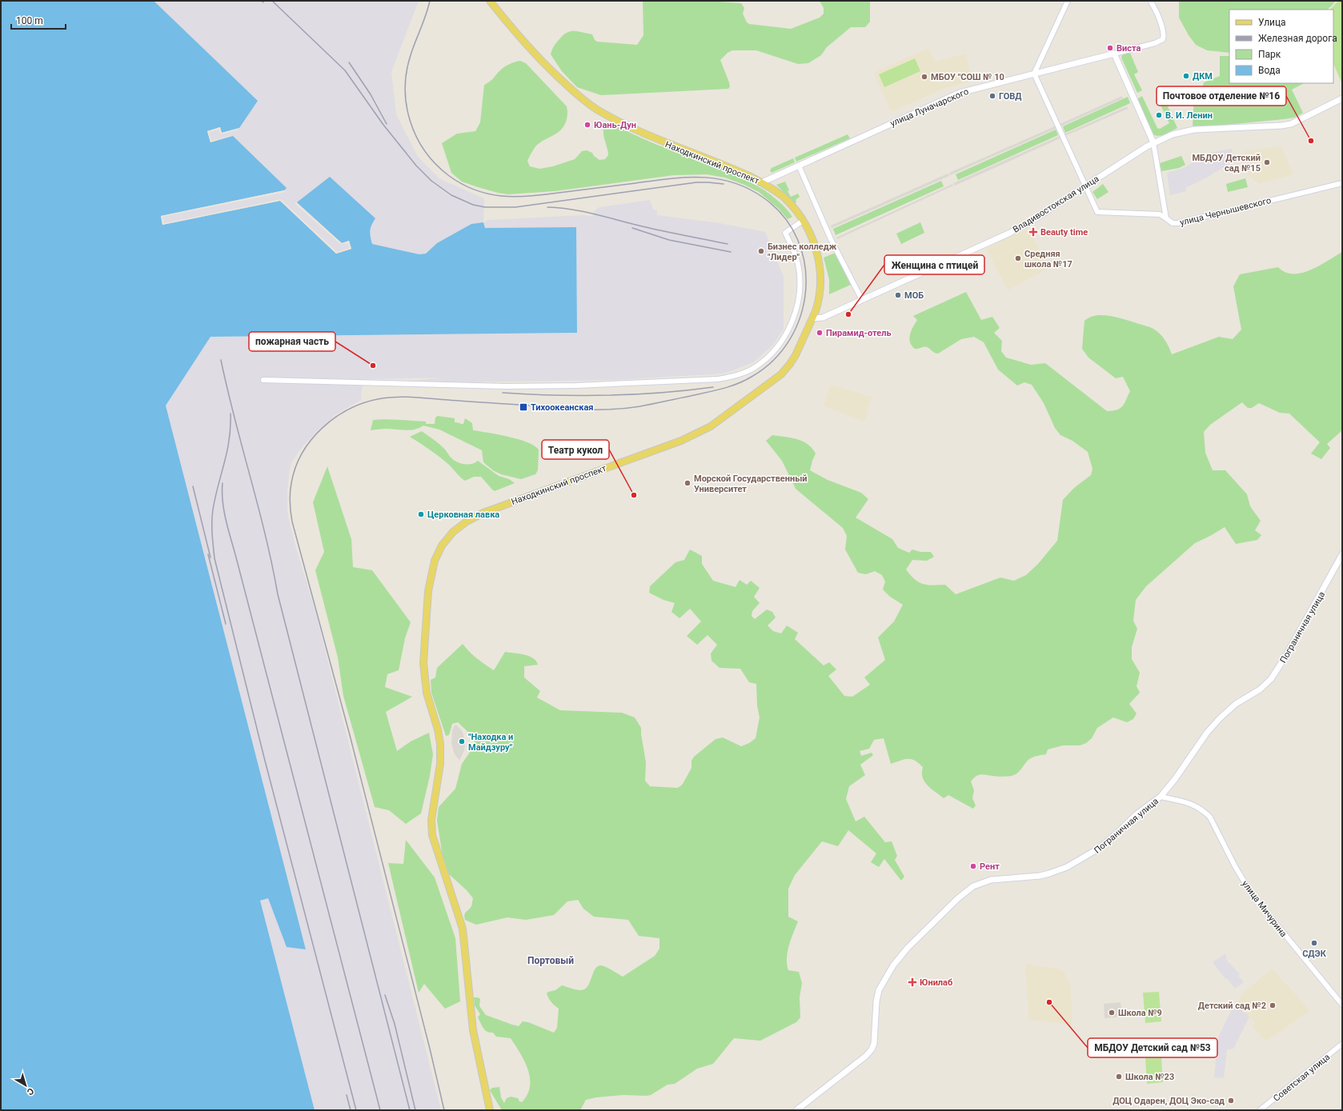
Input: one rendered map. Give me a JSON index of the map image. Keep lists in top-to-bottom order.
{
  "streets": {
    "main road": [
      "улица Луначарского",
      "Находкинский проспект",
      "Владивостокская улица",
      "Пограничная улица"
    ],
    "street": ["улица Чернышевского", "улица Мичурина", "Советская улица"]
  },
  "crossings": [
    ["улица Луначарского", "Находкинский проспект"],
    ["Находкинский проспект", "Владивостокская улица"],
    ["Владивостокская улица", "улица Чернышевского"],
    ["Пограничная улица", "улица Мичурина"]
  ],
  "districts": ["Портовый"],
  "places": {
    "other": [
      "Виста",
      "ДКМ",
      "МБОУ \"СОШ № 10",
      "ГОВД",
      "В. И. Ленин",
      "Юань-Дун",
      "Почтовое отделение №16",
      "МБДОУ Детский сад №15",
      "Бизнес колледж \"Лидер\"",
      "Средняя школа №17",
      "МОБ",
      "Женщина с птицей",
      "Пирамид-отель",
      "пожарная часть",
      "Морской Государственный Университет",
      "Театр кукол",
      "Церковная лавка",
      "\"Находка и Майдзуру\"",
      "Рент",
      "СДЭК",
      "МБДОУ Детский сад №53",
      "Детский сад №2",
      "Школа №9",
      "Школа №23",
      "ДОЦ Одарен, ДОЦ Эко-сад"
    ],
    "health": ["Beauty time", "Юнилаб"],
    "transit": ["Тихоокеанская"]
  },
  "legend": [
    "Улица",
    "Железная дорога",
    "Парк",
    "Вода"
  ],
  "scale_bar": "100 m",
  "north": "bottom right"
}
